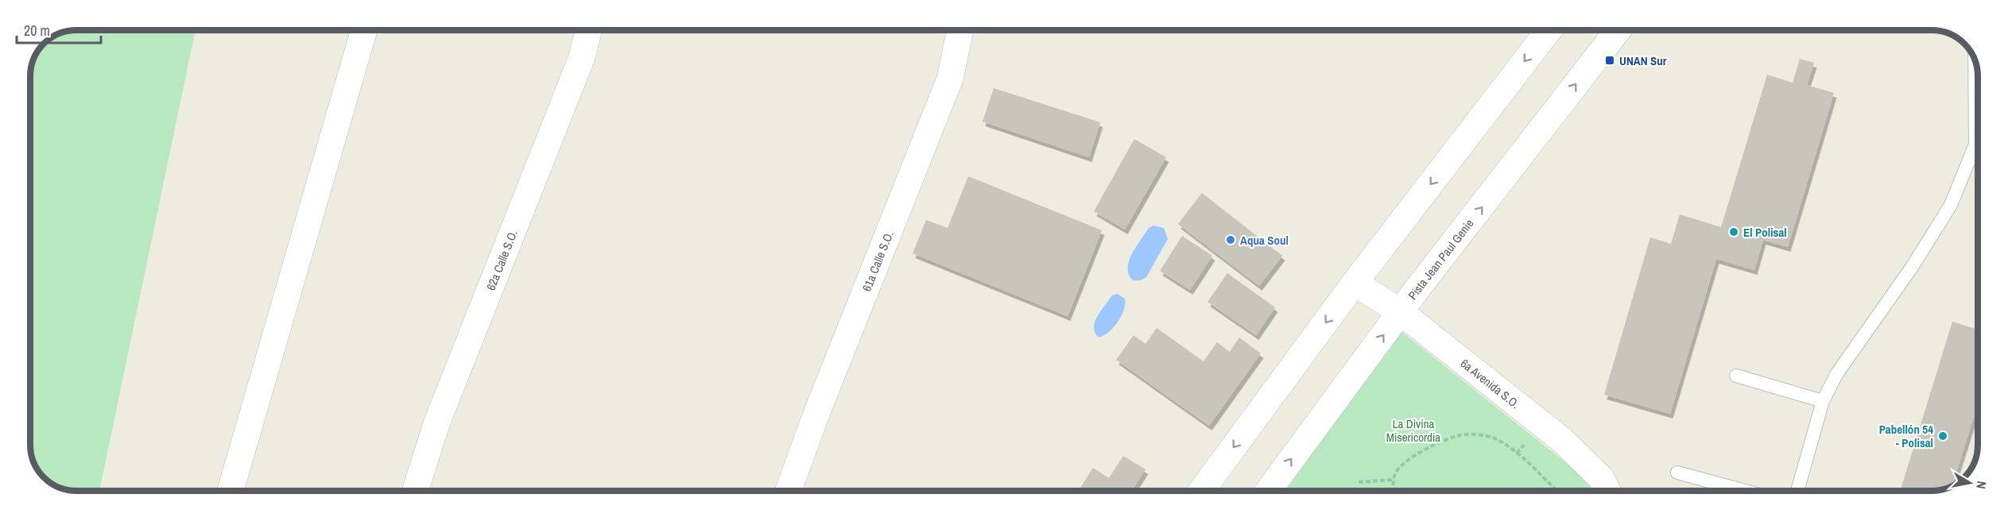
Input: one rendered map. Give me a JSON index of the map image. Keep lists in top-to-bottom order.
{
  "streets": {
    "street": [
      "62a Calle S.O.",
      "Pista Jean Paul Genie",
      "61a Calle S.O.",
      "6a Avenida S.O."
    ]
  },
  "crossings": [
    ["Pista Jean Paul Genie", "6a Avenida S.O."]
  ],
  "parks": ["La Divina Misericordia"],
  "places": {
    "transit": ["UNAN Sur"],
    "other": ["El Polisal", "Aqua Soul", "Pabellón 54 - Polisal"]
  },
  "scale_bar": "20 m",
  "north": "right"
}
